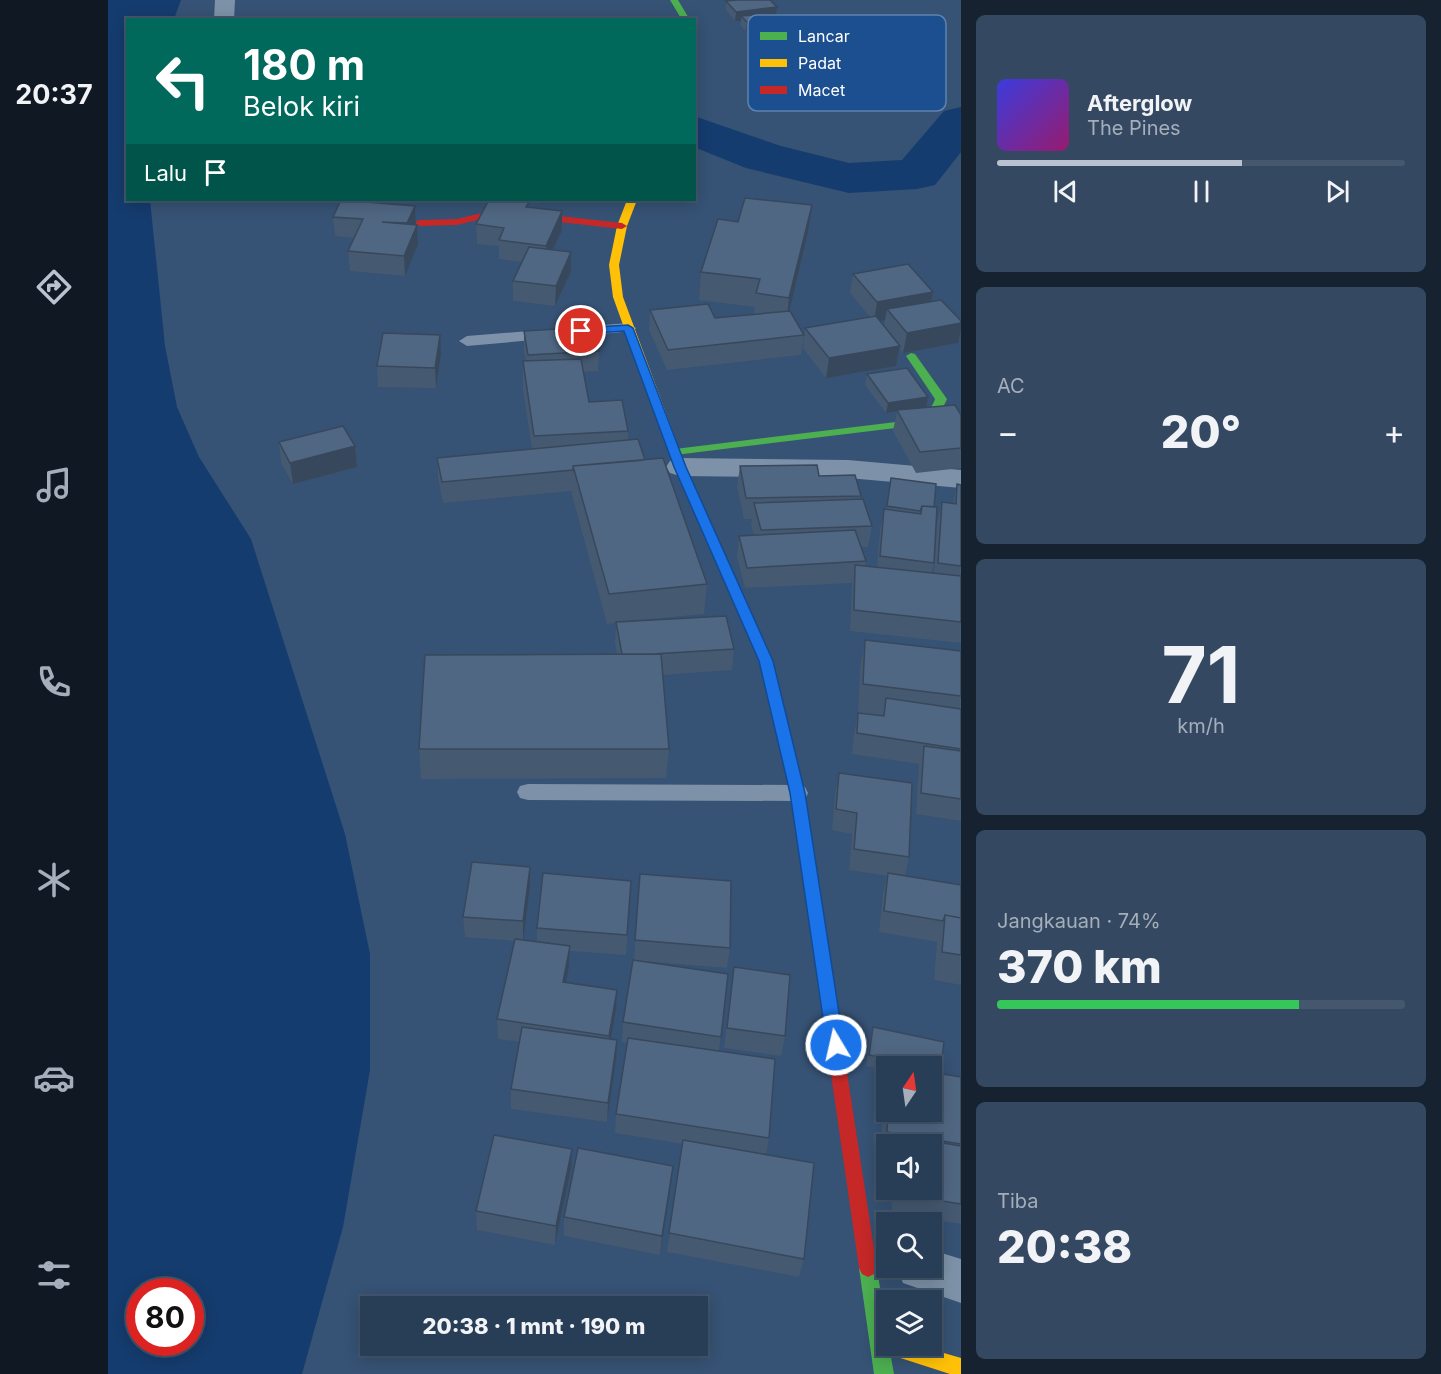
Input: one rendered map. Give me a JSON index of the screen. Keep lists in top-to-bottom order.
{
  "legend": ["Lancar", "Padat", "Macet"],
  "north": "top",
  "page": {
    "tabs": "20:37",
    "turn": ["180 m", "Belok kiri"],
    "song": ["Afterglow", "The Pines"],
    "then": "Lalu",
    "tile": [
      "AC",
      ["71", "km/h"],
      ["Jangkauan · 74%", "370 km"],
      ["Tiba", "20:38"]
    ],
    "heat": ["−", "20°", "+"],
    "limit": "80",
    "trip": "20:38 · 1 mnt · 190 m"
  }
}
